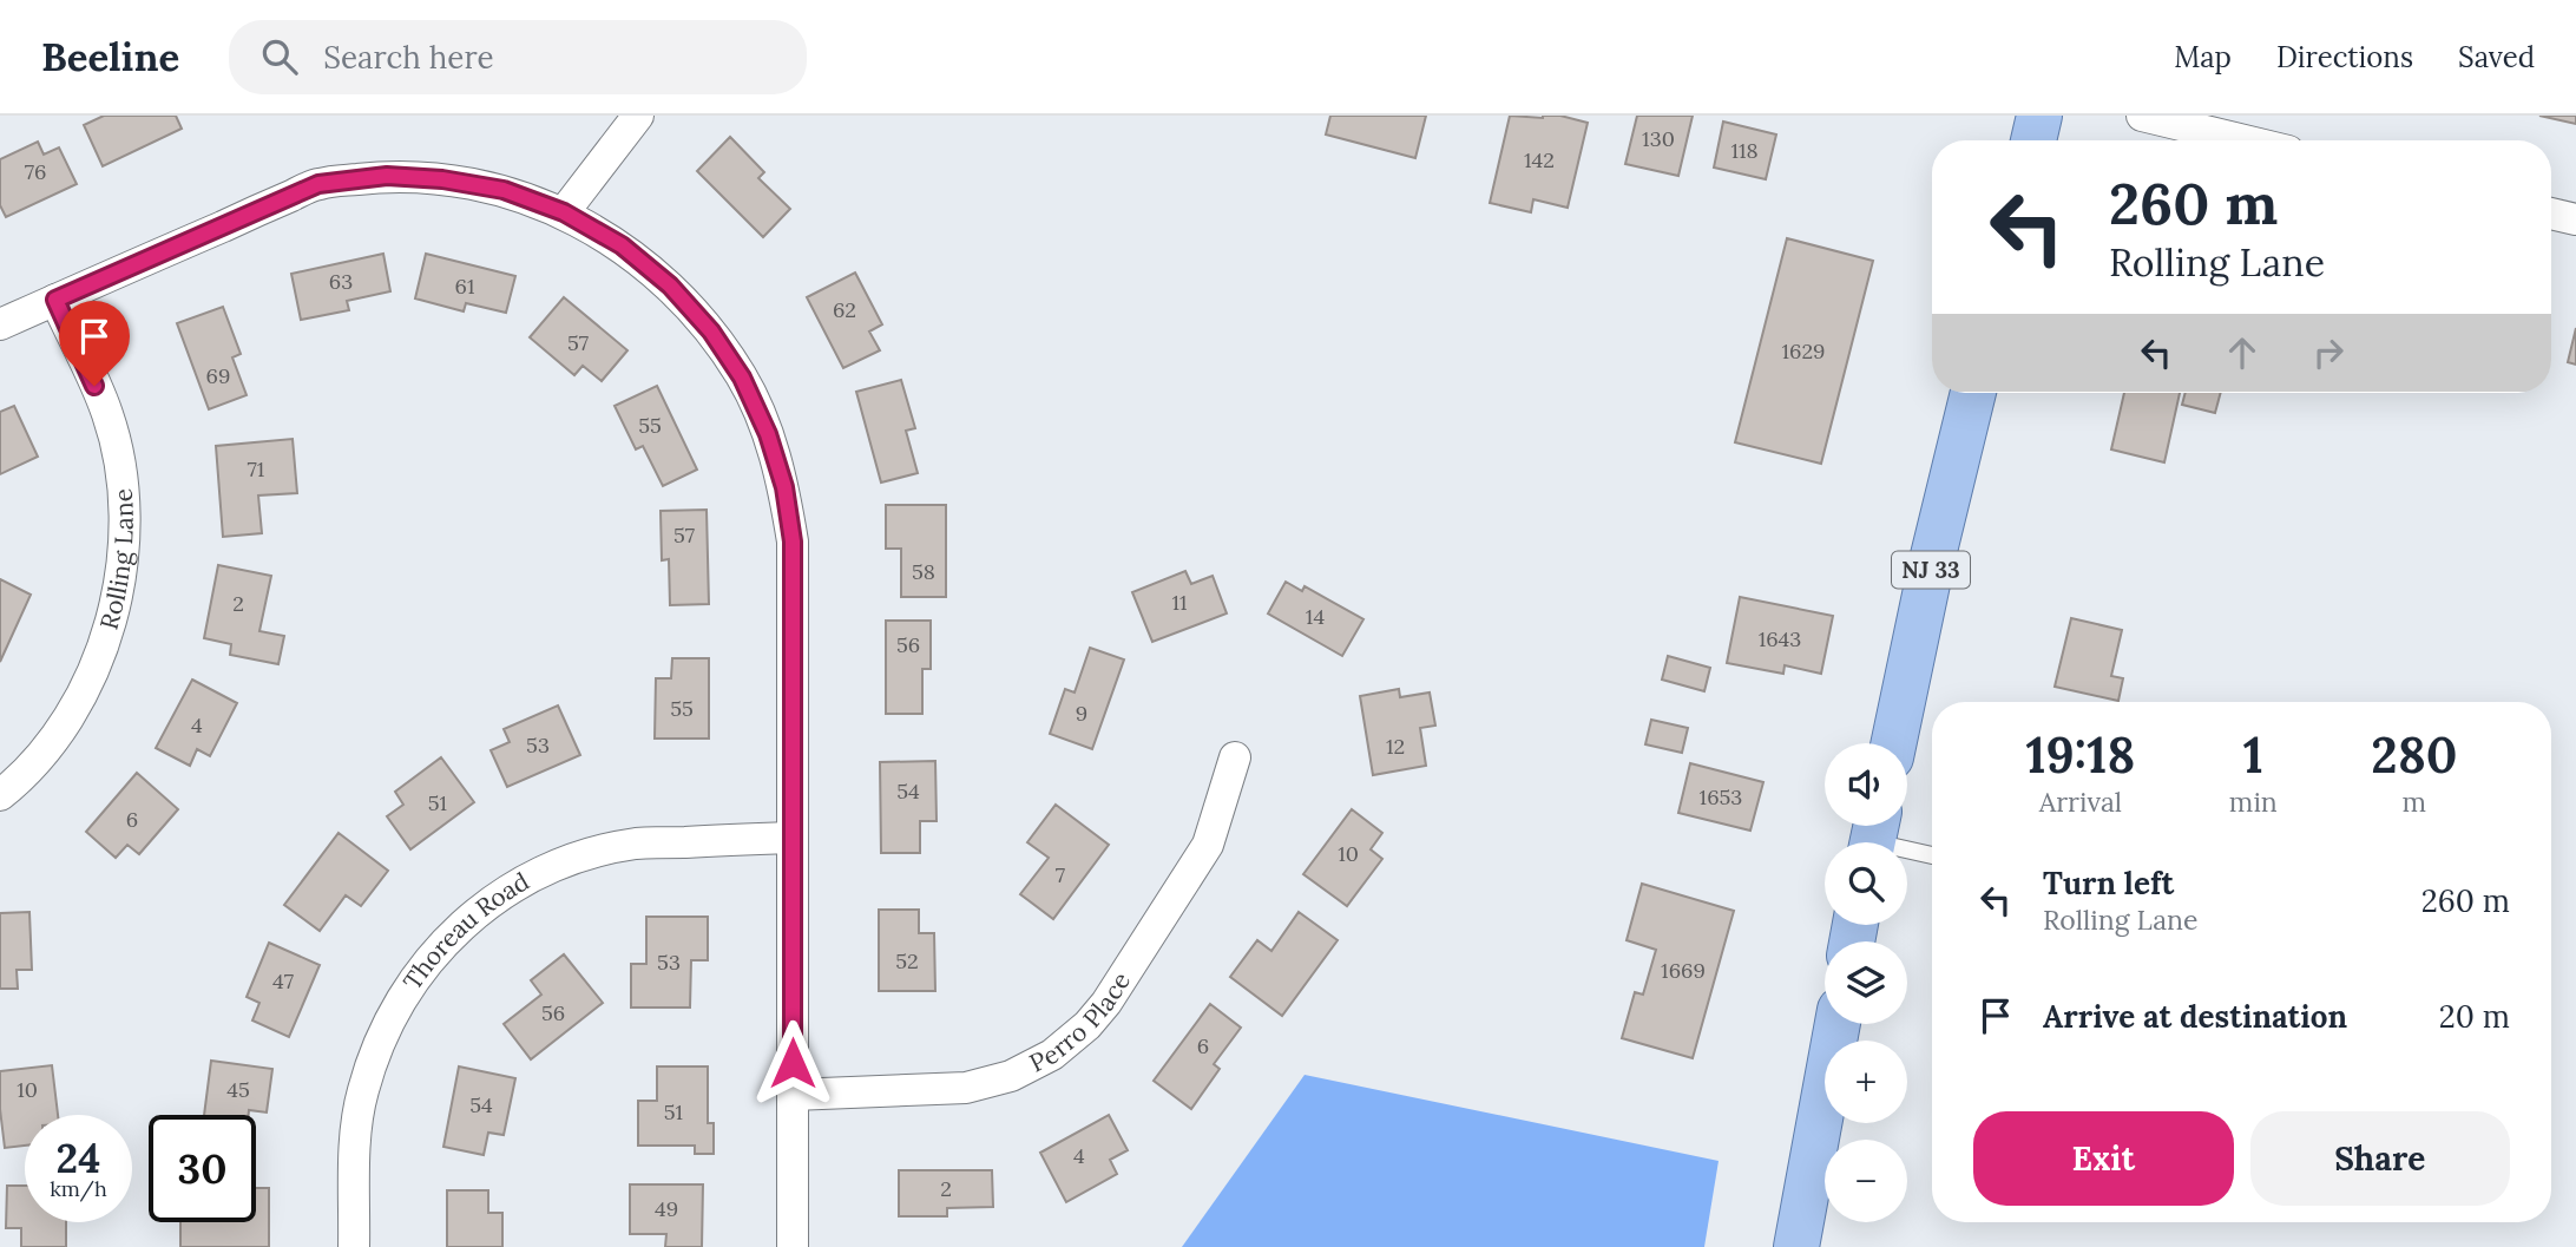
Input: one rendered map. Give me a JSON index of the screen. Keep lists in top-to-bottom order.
{
  "streets": {
    "main road": ["NJ 33"],
    "street": ["Rolling Lane", "Thoreau Road", "Perro Place"]
  },
  "house_numbers": [
    "130",
    "118",
    "142",
    "76",
    "63",
    "61",
    "62",
    "57",
    "1629",
    "69",
    "55",
    "71",
    "57",
    "58",
    "11",
    "2",
    "14",
    "1643",
    "56",
    "55",
    "9",
    "4",
    "53",
    "12",
    "54",
    "1653",
    "51",
    "6",
    "10",
    "7",
    "52",
    "53",
    "1669",
    "47",
    "56",
    "6",
    "10",
    "45",
    "54",
    "51",
    "4",
    "2",
    "49"
  ],
  "page": {
    "header": "Beeline",
    "search": "Search here",
    "nav": ["Map", "Directions", "Saved"],
    "turn": ["260 m", "Rolling Lane"],
    "eta": [
      "19:18",
      "Arrival",
      "1",
      "min",
      "280",
      "m"
    ],
    "map_buttons": ["+", "−"],
    "list": [
      {
        "name": "Turn left",
        "note": "Rolling Lane",
        "value": "260 m"
      },
      {
        "name": "Arrive at destination",
        "value": "20 m"
      }
    ],
    "buttons": ["Exit", "Share"],
    "speed": "24 km/h",
    "limit": "30"
  }
}
